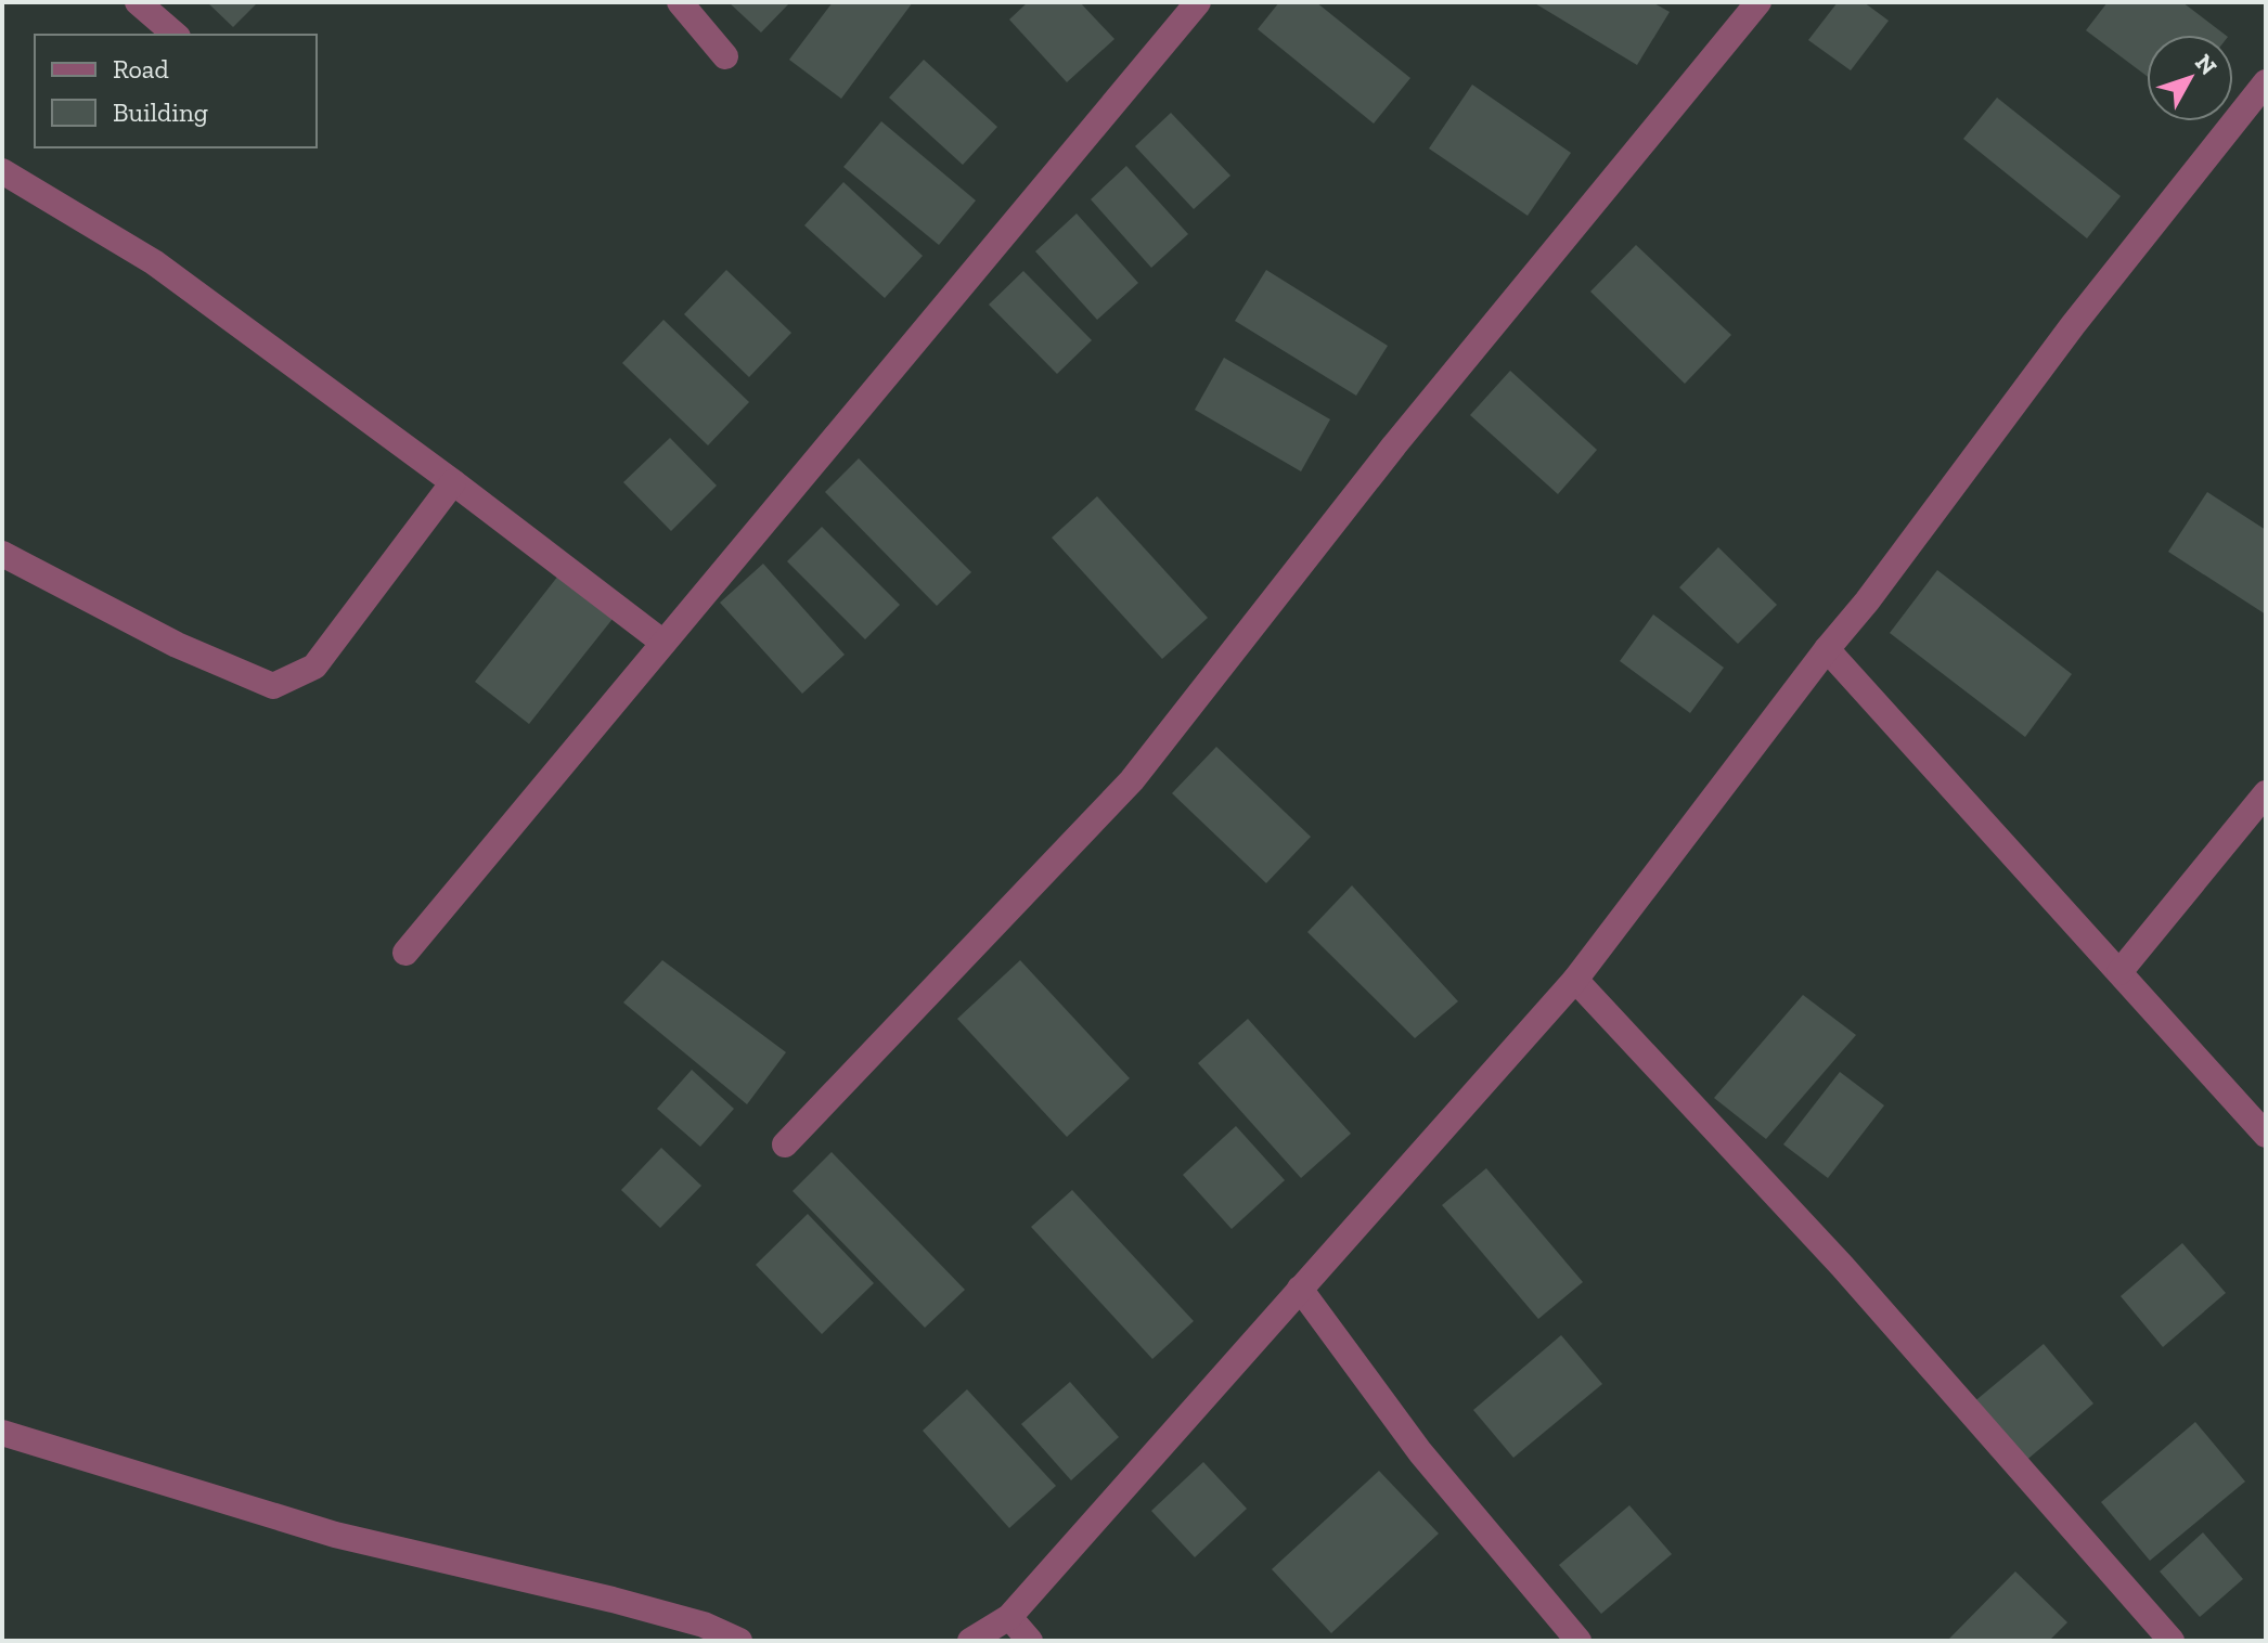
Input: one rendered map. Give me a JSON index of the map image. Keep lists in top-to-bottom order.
{
  "legend": ["Road", "Building"],
  "north": "top right"
}
